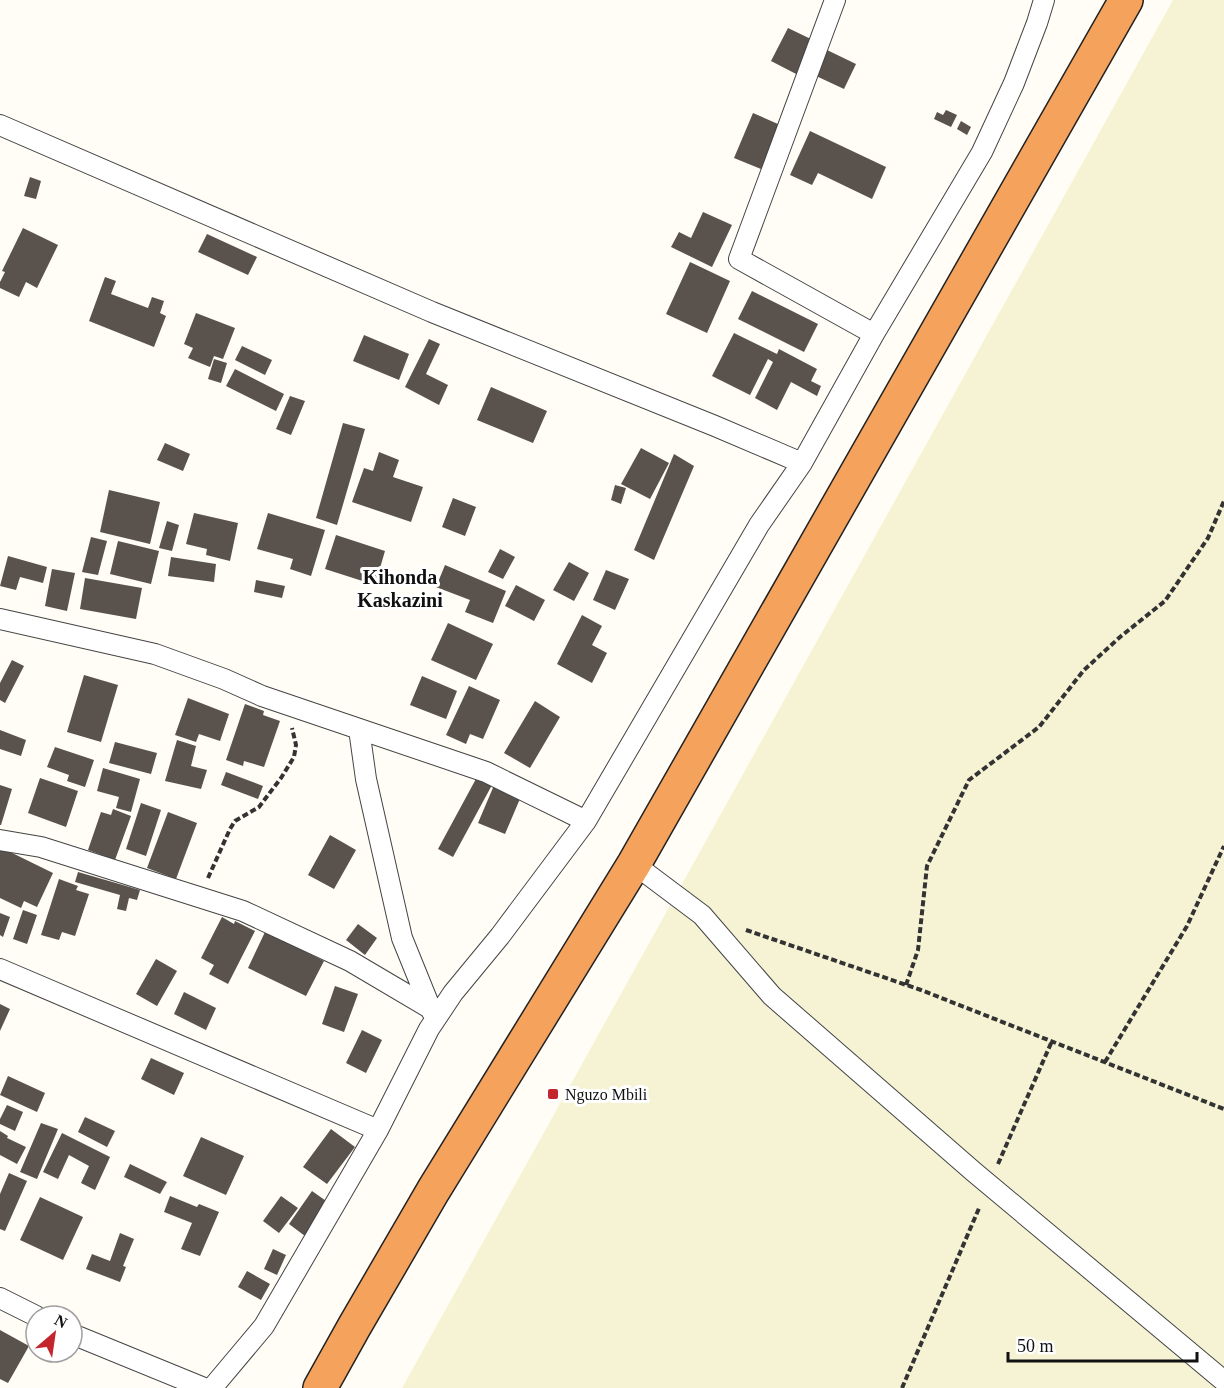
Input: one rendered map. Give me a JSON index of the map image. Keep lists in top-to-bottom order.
{
  "districts": ["Kihonda Kaskazini"],
  "places": {
    "transit": ["Nguzo Mbili"]
  },
  "scale_bar": "50 m",
  "north": "top right"
}
